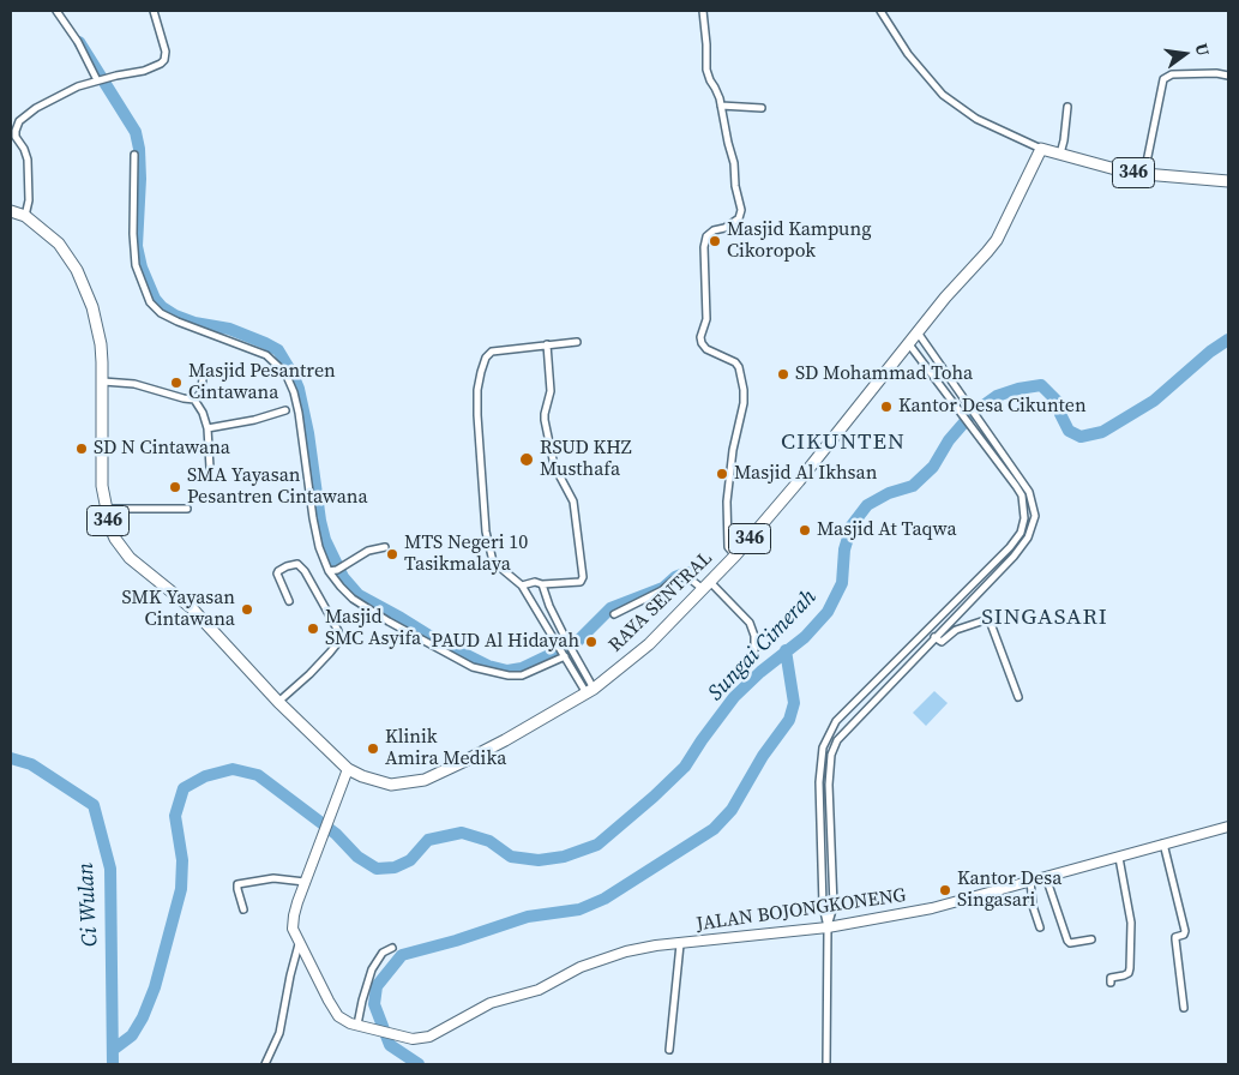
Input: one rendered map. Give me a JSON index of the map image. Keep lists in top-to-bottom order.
{
  "streets": {
    "main road": ["346", "RAYA SENTRAL", "JALAN BOJONGKONENG"]
  },
  "crossings": [
    ["346", "RAYA SENTRAL"]
  ],
  "districts": ["CIKUNTEN", "SINGASARI"],
  "water": ["Sungai Cimerah", "Ci Wulan"],
  "places": [
    "Masjid Kampung Cikoropok",
    "SD Mohammad Toha",
    "Masjid Pesantren Cintawana",
    "Kantor Desa Cikunten",
    "SD N Cintawana",
    "RSUD KHZ Musthafa",
    "Masjid Al Ikhsan",
    "SMA Yayasan Pesantren Cintawana",
    "Masjid At Taqwa",
    "MTS Negeri 10 Tasikmalaya",
    "SMK Yayasan Cintawana",
    "Masjid SMC Asyifa",
    "PAUD Al Hidayah",
    "Klinik Amira Medika",
    "Kantor Desa Singasari"
  ],
  "north": "right"
}
